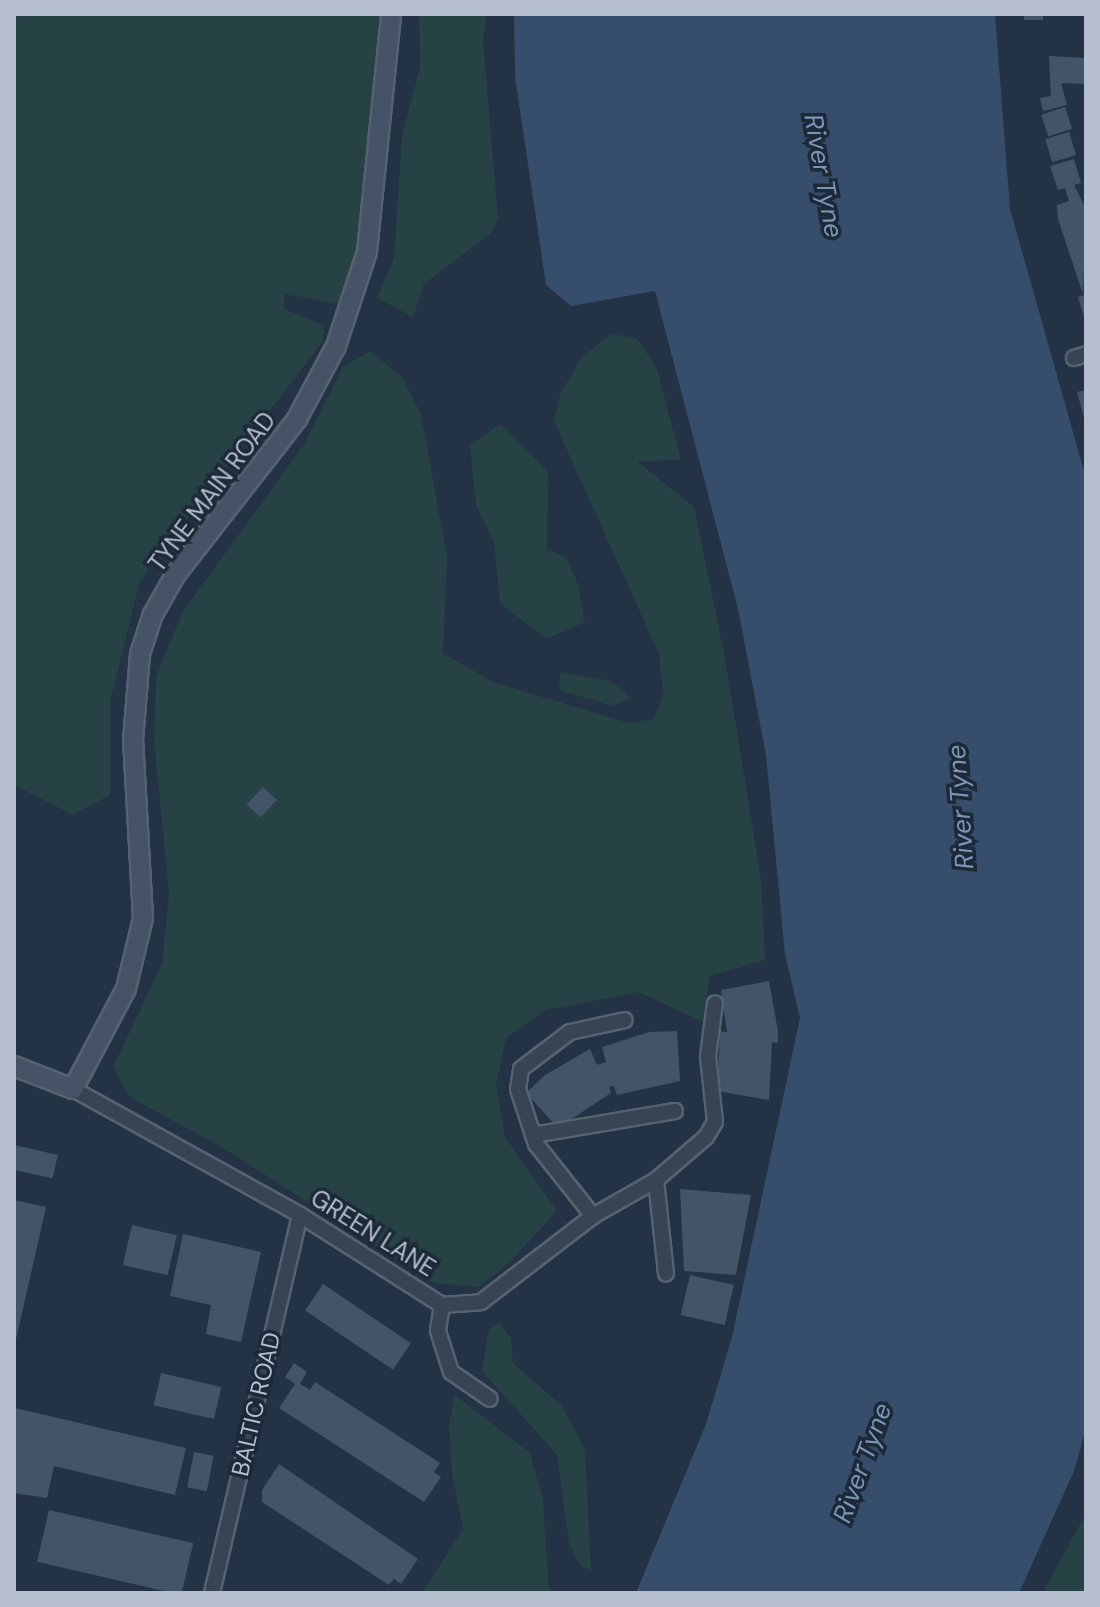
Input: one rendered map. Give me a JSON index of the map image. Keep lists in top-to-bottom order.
{
  "streets": {
    "street": ["TYNE MAIN ROAD", "GREEN LANE", "BALTIC ROAD"]
  },
  "crossings": [
    ["TYNE MAIN ROAD", "GREEN LANE"],
    ["GREEN LANE", "BALTIC ROAD"]
  ],
  "water": ["River Tyne"]
}
